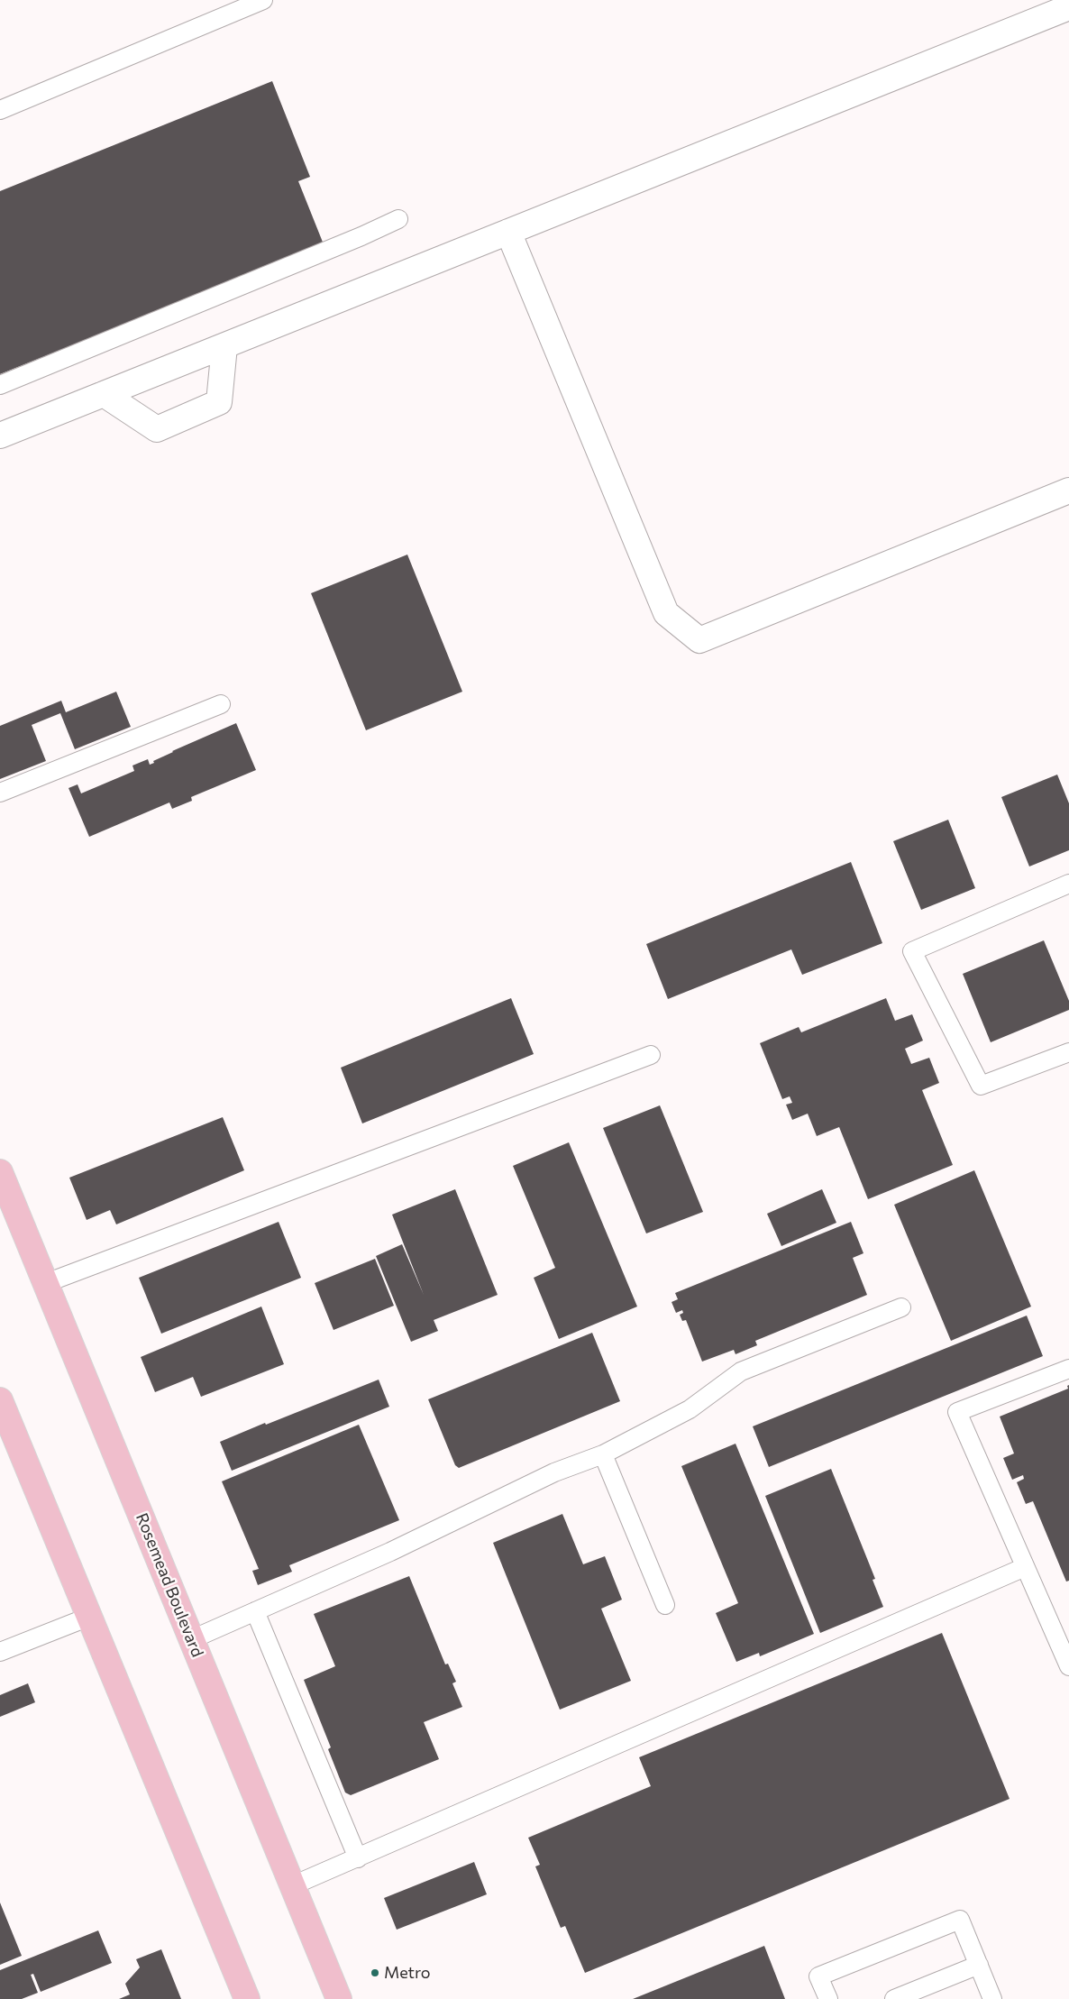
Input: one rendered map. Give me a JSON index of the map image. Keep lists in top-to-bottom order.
{
  "streets": {
    "main road": ["Rosemead Boulevard"]
  },
  "places": ["Metro"]
}
